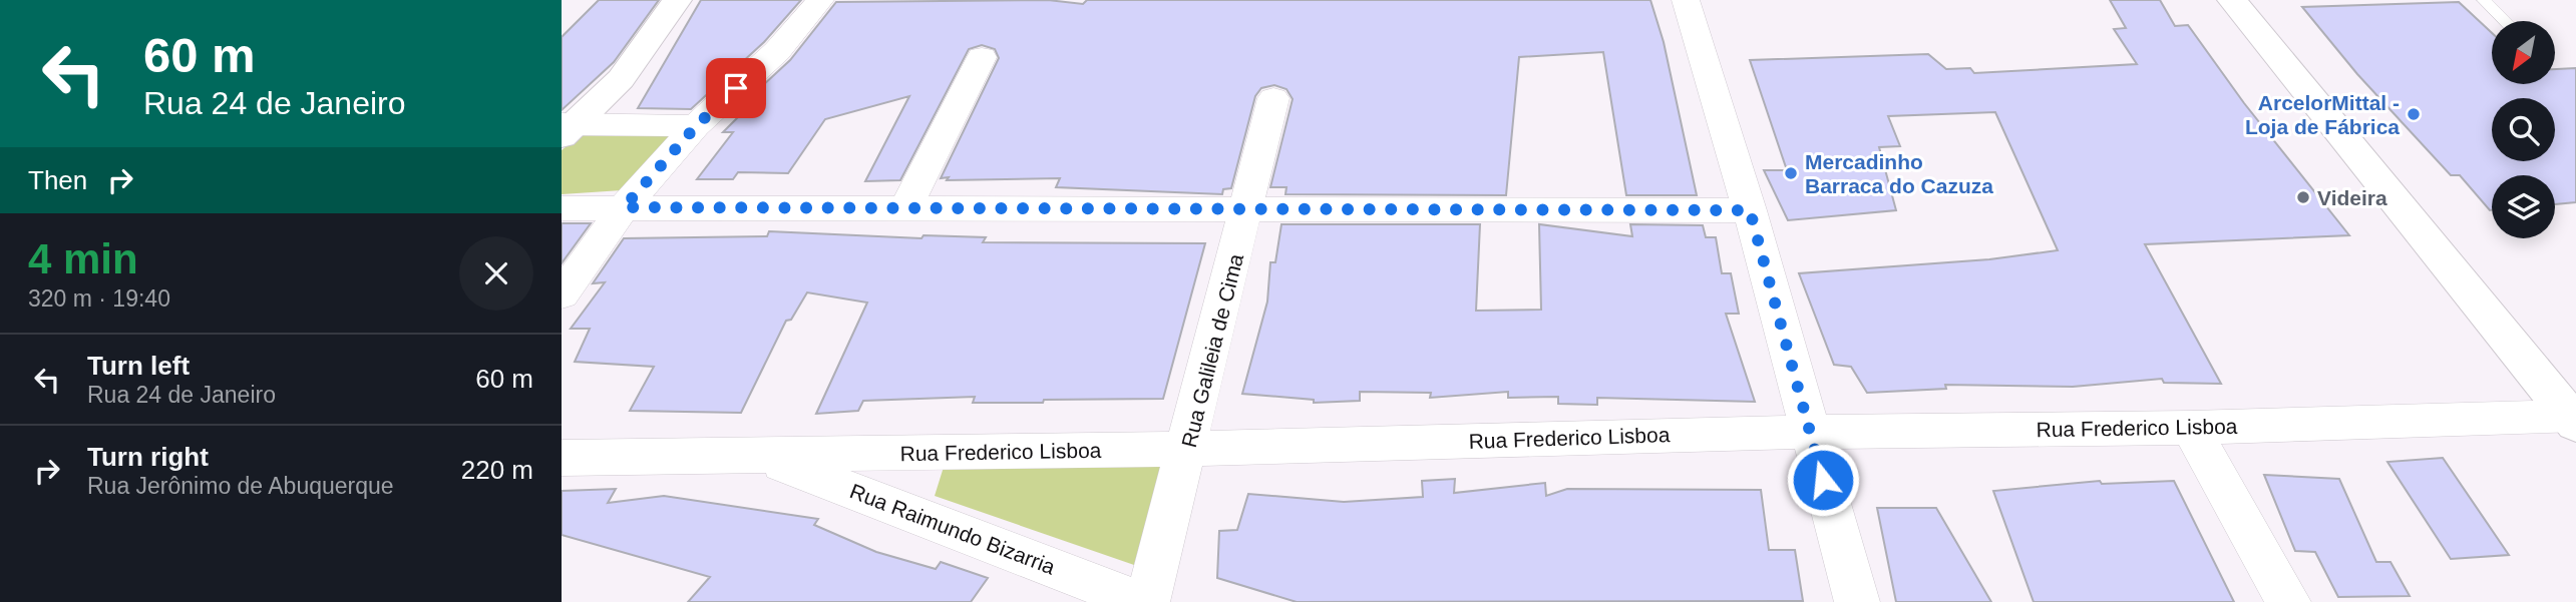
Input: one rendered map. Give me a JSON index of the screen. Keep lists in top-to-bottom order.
{
  "streets": {
    "street": ["Rua Galileia de Cima", "Rua Frederico Lisboa", "Rua Raimundo Bizarria"]
  },
  "crossings": [
    ["Rua Galileia de Cima", "Rua Frederico Lisboa"],
    ["Rua Frederico Lisboa", "Rua Raimundo Bizarria"]
  ],
  "places": ["ArcelorMittal - Loja de Fábrica", "Mercadinho Barraca do Cazuza", "Videira"],
  "north": "bottom left",
  "page": {
    "turn": ["60 m", "Rua 24 de Janeiro"],
    "then": "Then",
    "heading": ["4 min", "320 m · 19:40"],
    "list": [
      {
        "name": "Turn left",
        "note": "Rua 24 de Janeiro",
        "value": "60 m"
      },
      {
        "name": "Turn right",
        "note": "Rua Jerônimo de Abuquerque",
        "value": "220 m"
      }
    ]
  }
}
